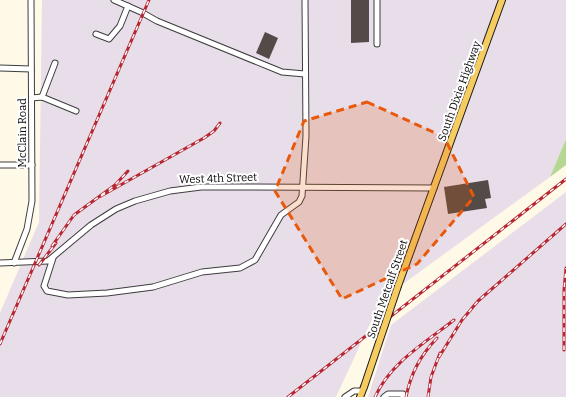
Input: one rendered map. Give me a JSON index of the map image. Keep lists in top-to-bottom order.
{
  "streets": {
    "main road": ["South Dixie Highway", "South Metcalf Street"],
    "street": ["McClain Road", "West 4th Street"]
  },
  "crossings": [
    ["South Dixie Highway", "West 4th Street"],
    ["South Dixie Highway", "South Metcalf Street"],
    ["McClain Road", "West 4th Street"],
    ["West 4th Street", "South Metcalf Street"]
  ]
}
